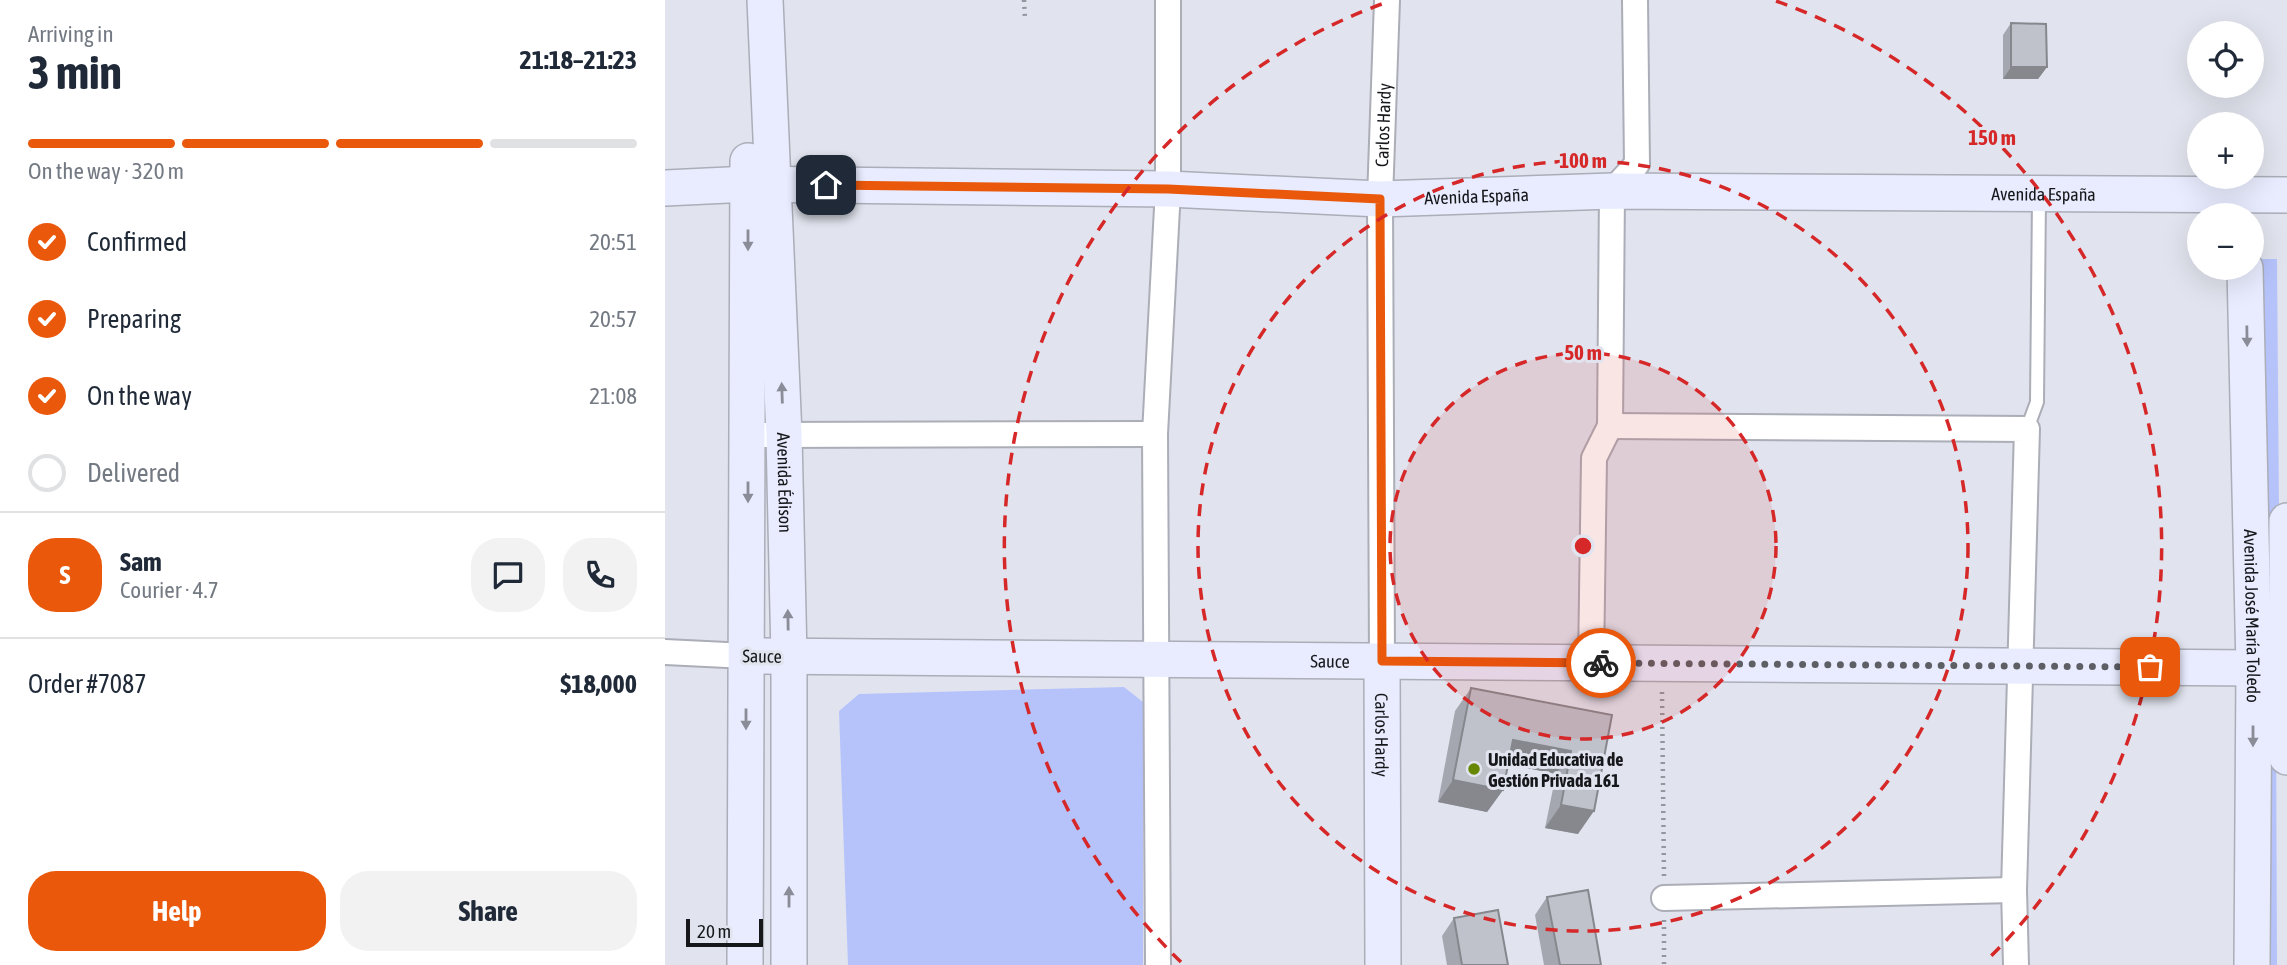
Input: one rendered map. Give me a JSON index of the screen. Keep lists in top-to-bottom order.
{
  "streets": {
    "main road": [
      "Carlos Hardy",
      "Avenida España",
      "Avenida Édison",
      "Avenida José María Toledo",
      "Sauce"
    ]
  },
  "crossings": [
    ["Carlos Hardy", "Avenida España"],
    ["Carlos Hardy", "Sauce"],
    ["Avenida España", "Avenida Édison"],
    ["Avenida Édison", "Sauce"],
    ["Avenida José María Toledo", "Sauce"]
  ],
  "places": ["Unidad Educativa de Gestión Privada 161"],
  "scale_bar": "20 m",
  "page": {
    "heading": ["3 min", "Arriving in", "21:18–21:23"],
    "panel": [
      "Sam",
      "Courier · 4.7",
      "Order #7087",
      "$18,000"
    ],
    "map_buttons": ["+", "−"],
    "bar": "On the way · 320 m",
    "list": [
      ["Confirmed", "20:51"],
      ["Preparing", "20:57"],
      ["On the way", "21:08"],
      "Delivered"
    ],
    "round": "S",
    "buttons": ["Help", "Share"],
    "scale": "20 m"
  },
  "rings": ["150 m", "100 m", "50 m"]
}
